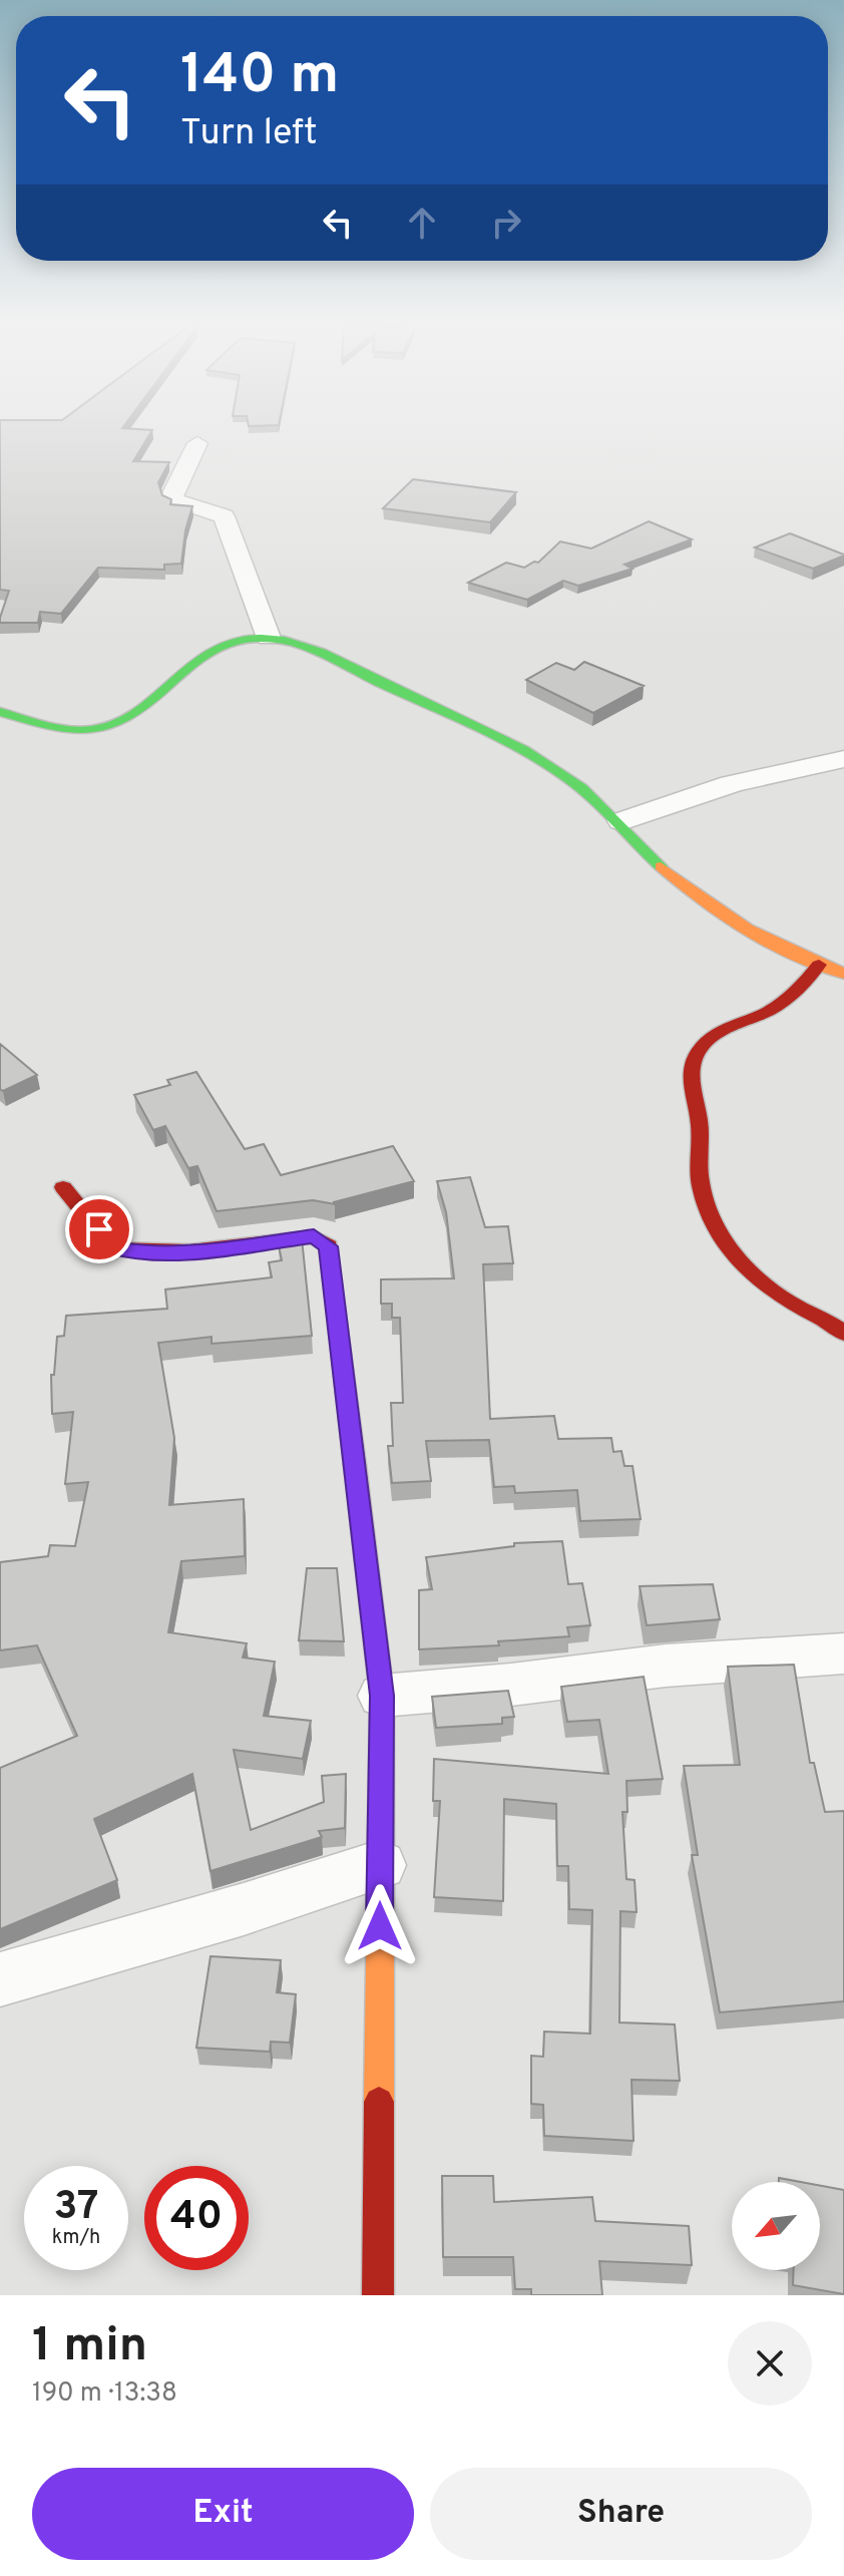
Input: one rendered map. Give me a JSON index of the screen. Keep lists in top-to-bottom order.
{
  "north": "bottom left",
  "page": {
    "turn": ["140 m", "Turn left"],
    "speed": "37 km/h",
    "limit": "40",
    "heading": ["1 min", "190 m · 13:38"],
    "buttons": ["Exit", "Share"]
  }
}
